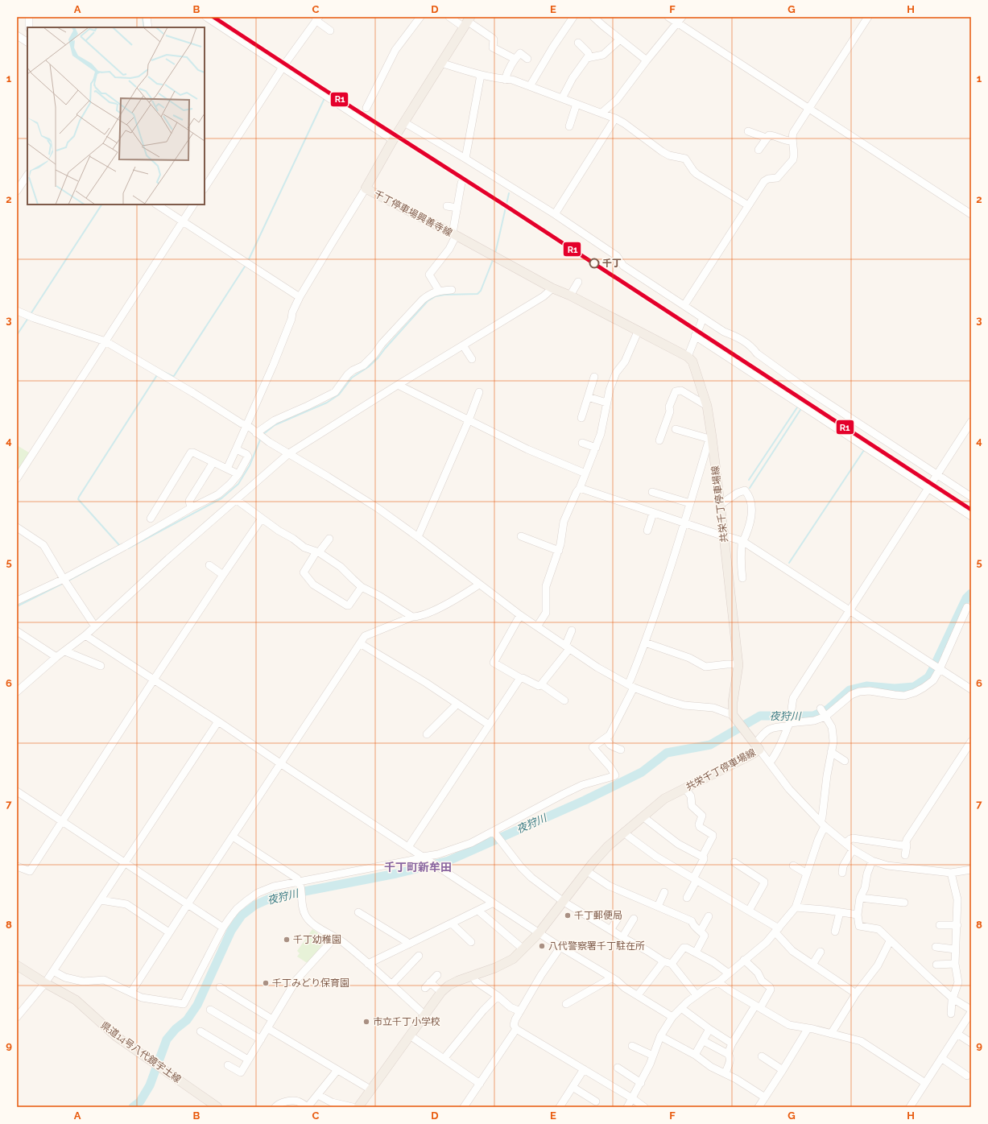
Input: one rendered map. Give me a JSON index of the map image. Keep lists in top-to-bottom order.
{
  "streets": {
    "main road": ["千丁停車場興善寺線", "共栄千丁停車場線", "県道14号八代鏡宇土線"]
  },
  "districts": ["千丁町新牟田"],
  "water": ["夜狩川"],
  "places": [
    "千丁",
    "千丁郵便局",
    "千丁幼稚園",
    "八代警察署千丁駐在所",
    "千丁みどり保育園",
    "市立千丁小学校"
  ],
  "lines": ["transit line R1"],
  "grid": {
    "columns": [
      "A",
      "B",
      "C",
      "D",
      "E",
      "F",
      "G",
      "H"
    ],
    "rows": [
      "1",
      "2",
      "3",
      "4",
      "5",
      "6",
      "7",
      "8",
      "9"
    ]
  }
}
